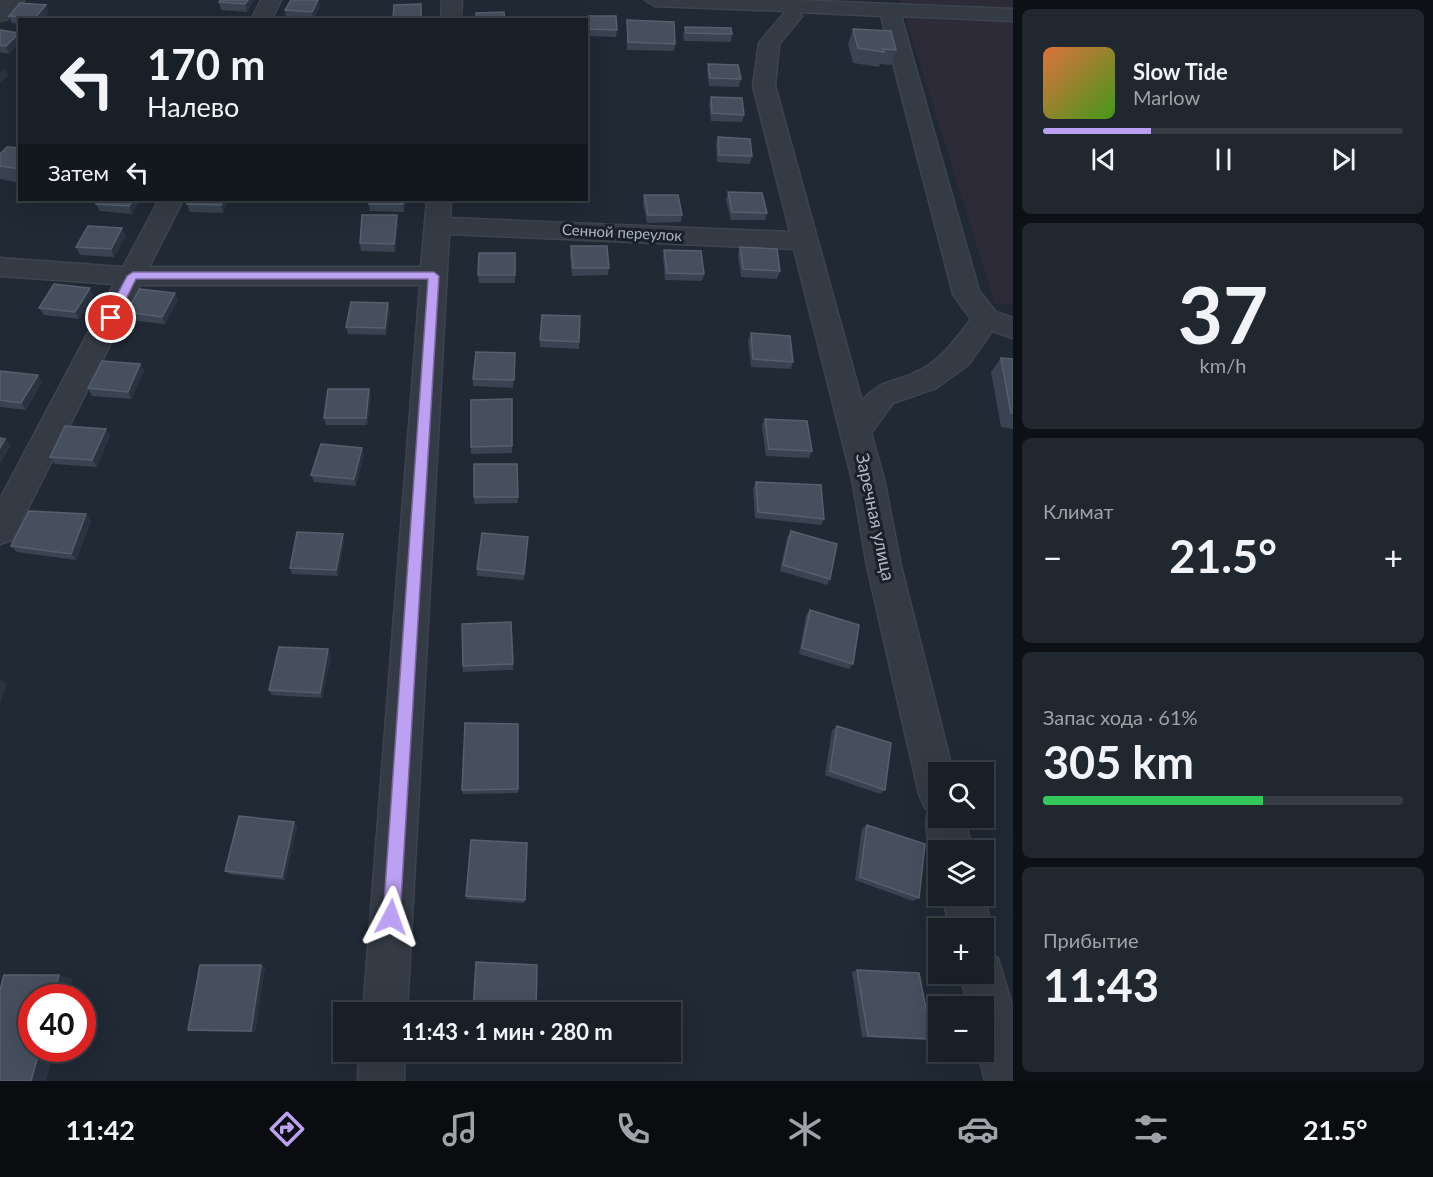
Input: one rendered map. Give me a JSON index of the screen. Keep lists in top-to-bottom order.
{
  "streets": {
    "street": ["Сенной переулок", "Заречная улица"]
  },
  "crossings": [
    ["Сенной переулок", "Заречная улица"]
  ],
  "page": {
    "turn": ["170 m", "Налево"],
    "song": ["Slow Tide", "Marlow"],
    "then": "Затем",
    "tile": [
      ["37", "km/h"],
      "Климат",
      ["Запас хода · 61%", "305 km"],
      ["Прибытие", "11:43"]
    ],
    "heat": ["−", "21.5°", "+"],
    "map_buttons": ["+", "−"],
    "limit": "40",
    "trip": "11:43 · 1 мин · 280 m",
    "tabs": ["11:42", "21.5°"]
  }
}
